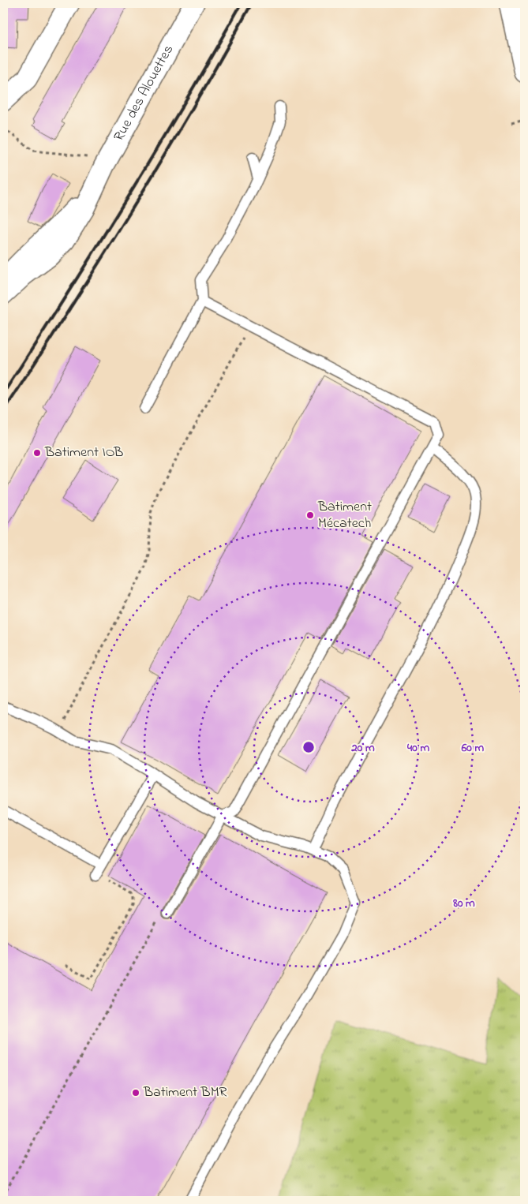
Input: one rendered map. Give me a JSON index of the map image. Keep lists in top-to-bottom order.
{
  "streets": {
    "street": ["Rue des Alouettes"]
  },
  "places": ["Batiment IOB", "Batiment Mécatech", "Batiment BMR"],
  "rings": [
    "20 m",
    "40 m",
    "60 m",
    "80 m"
  ]
}
